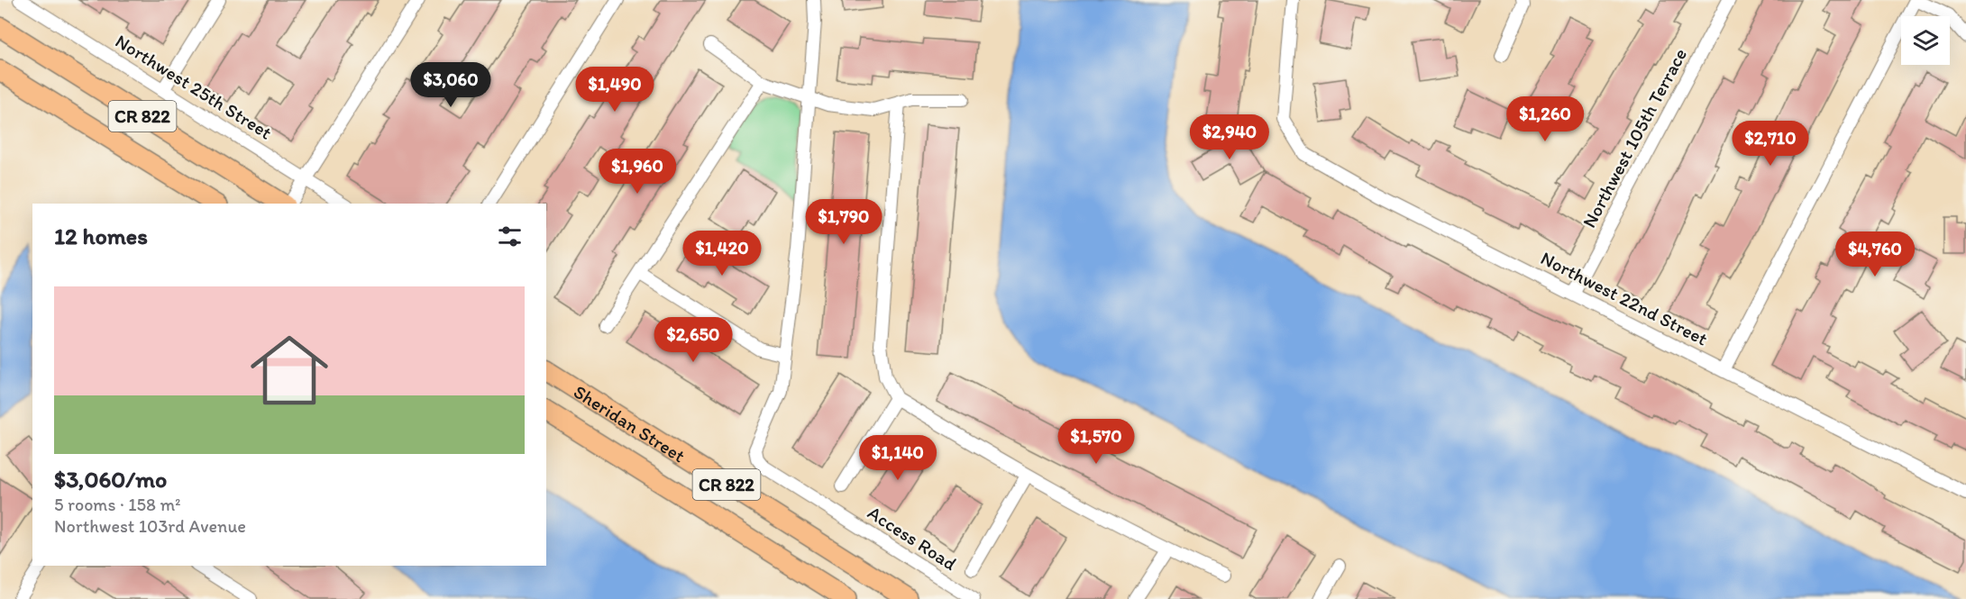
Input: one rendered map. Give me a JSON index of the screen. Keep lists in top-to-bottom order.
{
  "streets": {
    "main road": ["CR 822", "Sheridan Street"],
    "street": [
      "Northwest 25th Street",
      "Northwest 105th Terrace",
      "Northwest 22nd Street",
      "Access Road"
    ]
  },
  "crossings": [
    ["Northwest 105th Terrace", "Northwest 22nd Street"]
  ],
  "page": {
    "price": [
      "$3,060",
      "$1,490",
      "$1,260",
      "$2,940",
      "$2,710",
      "$1,960",
      "$1,790",
      "$1,420",
      "$4,760",
      "$2,650",
      "$1,570",
      "$1,140"
    ],
    "heading": "12 homes",
    "list": [
      {
        "name": "$3,060/mo",
        "note": "5 rooms · 158 m² · Northwest 103rd Avenue"
      }
    ]
  }
}
